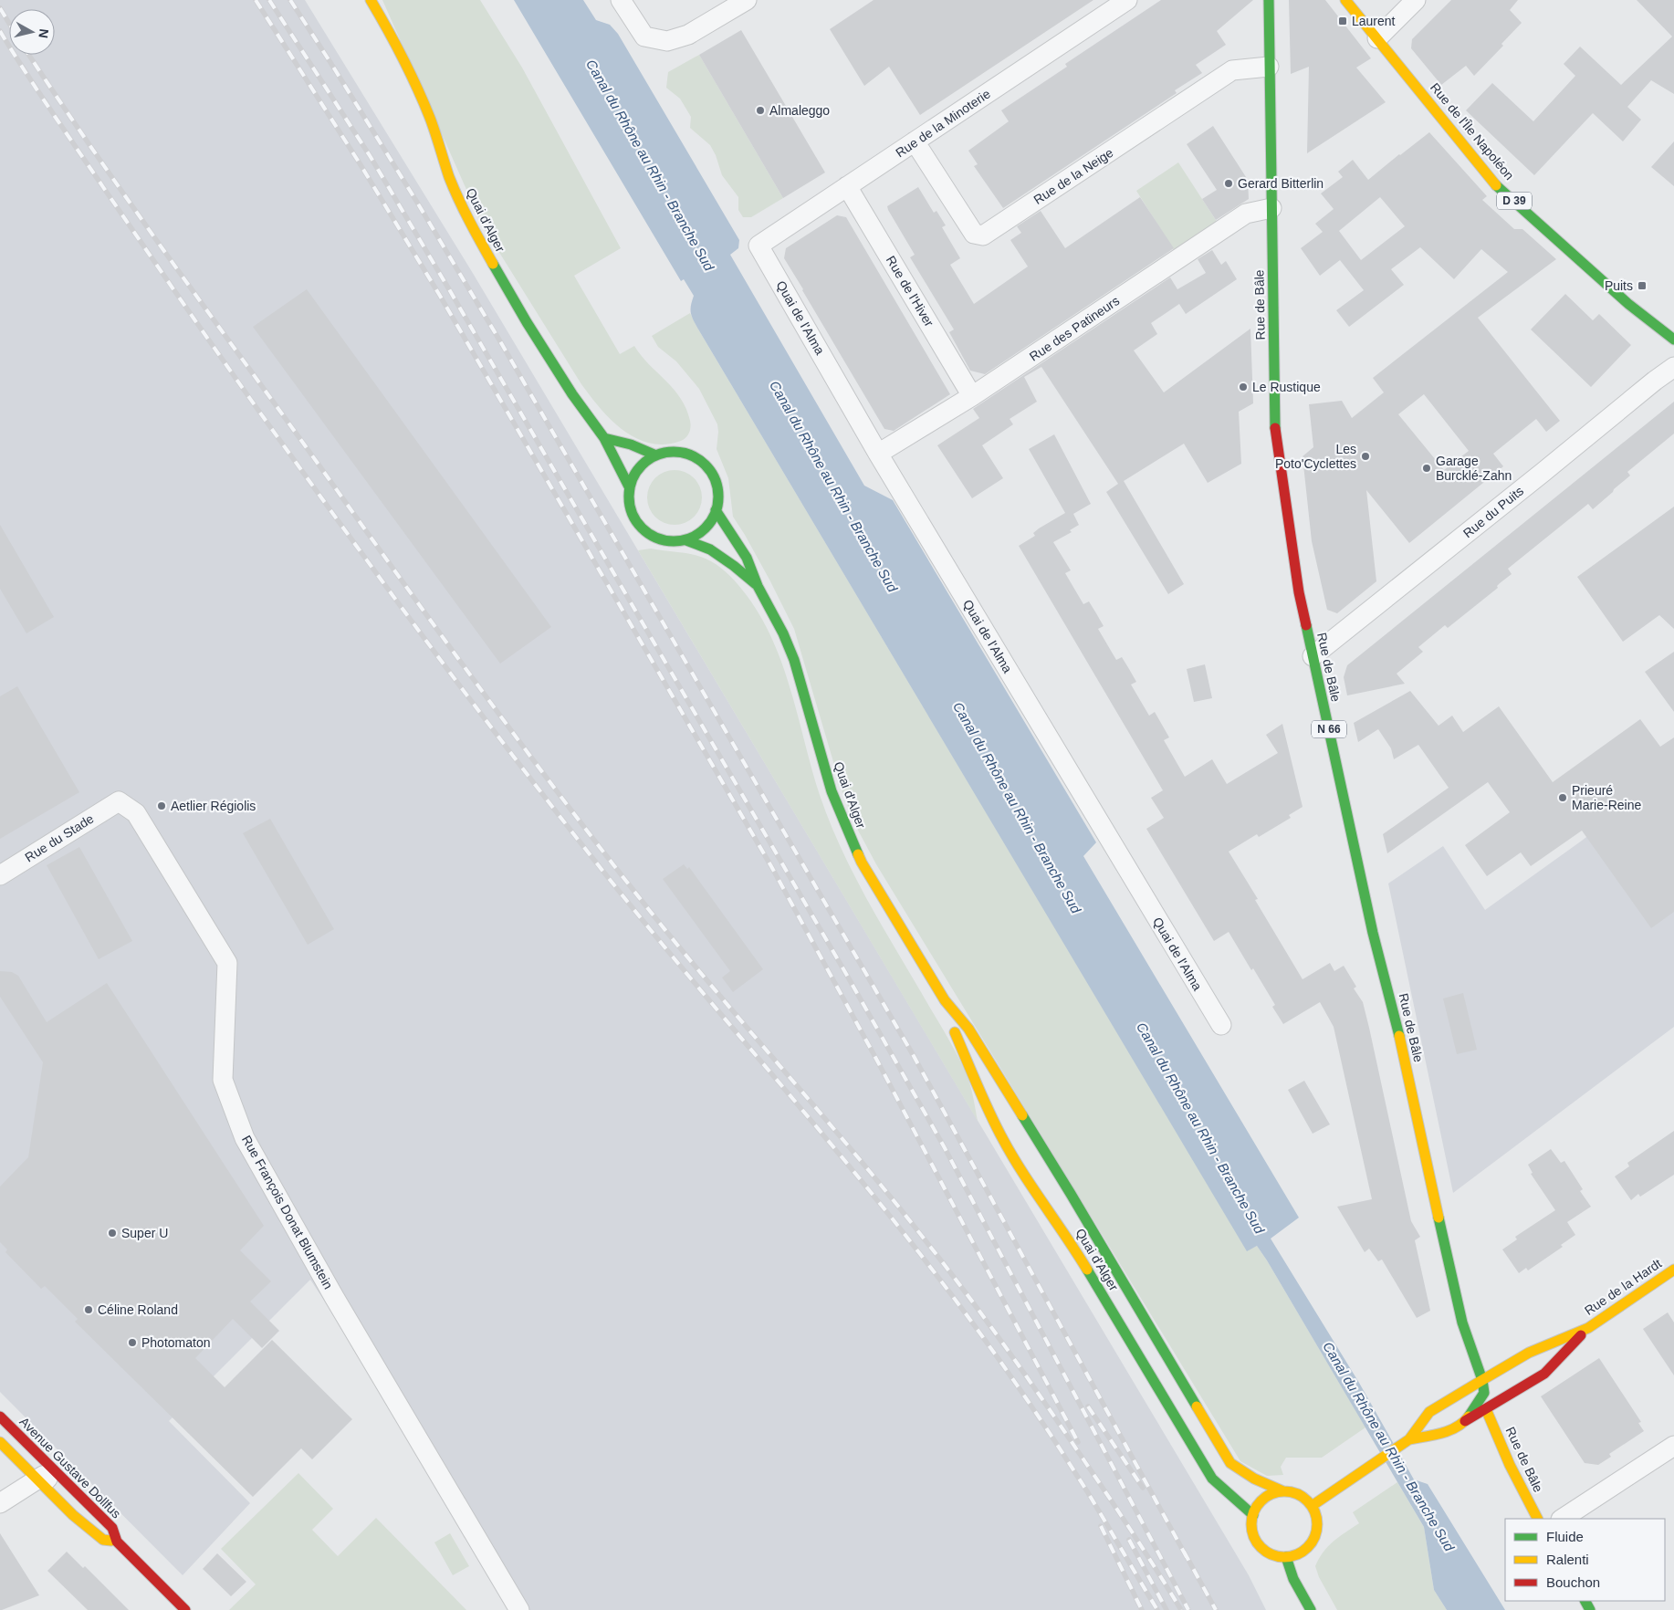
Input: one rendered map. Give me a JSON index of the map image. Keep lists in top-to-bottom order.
{
  "streets": {
    "main road": [
      "Rue de l'Île Napoléon",
      "D 39",
      "Quai d'Alger",
      "Rue de Bâle",
      "N 66",
      "Rue de la Hardt",
      "Avenue Gustave Dollfus"
    ],
    "street": [
      "Rue de la Minoterie",
      "Rue de la Neige",
      "Rue de l'Hiver",
      "Quai de l'Alma",
      "Rue des Patineurs",
      "Rue du Puits",
      "Rue du Stade",
      "Rue François Donat Blumstein"
    ]
  },
  "crossings": [
    ["Rue de la Minoterie", "Rue de la Neige"],
    ["Rue de la Minoterie", "Rue de l'Hiver"],
    ["Rue de la Minoterie", "Quai de l'Alma"],
    ["Rue de la Neige", "Rue de Bâle"],
    ["Rue de l'Hiver", "Rue des Patineurs"],
    ["Rue de Bâle", "Rue des Patineurs"],
    ["Rue de Bâle", "Rue du Puits"],
    ["Rue de Bâle", "Rue de la Hardt"],
    ["Quai de l'Alma", "Rue des Patineurs"],
    ["Rue du Stade", "Rue François Donat Blumstein"]
  ],
  "water": ["Canal du Rhône au Rhin - Branche Sud"],
  "places": {
    "transit": ["Laurent", "Puits"],
    "other": [
      "Almaleggo",
      "Gerard Bitterlin",
      "Le Rustique",
      "Les Poto'Cyclettes",
      "Garage Burcklé-Zahn",
      "Prieuré Marie-Reine",
      "Aetlier Régiolis",
      "Super U",
      "Céline Roland",
      "Photomaton"
    ]
  },
  "legend": ["Fluide", "Ralenti", "Bouchon"],
  "north": "right"
}
